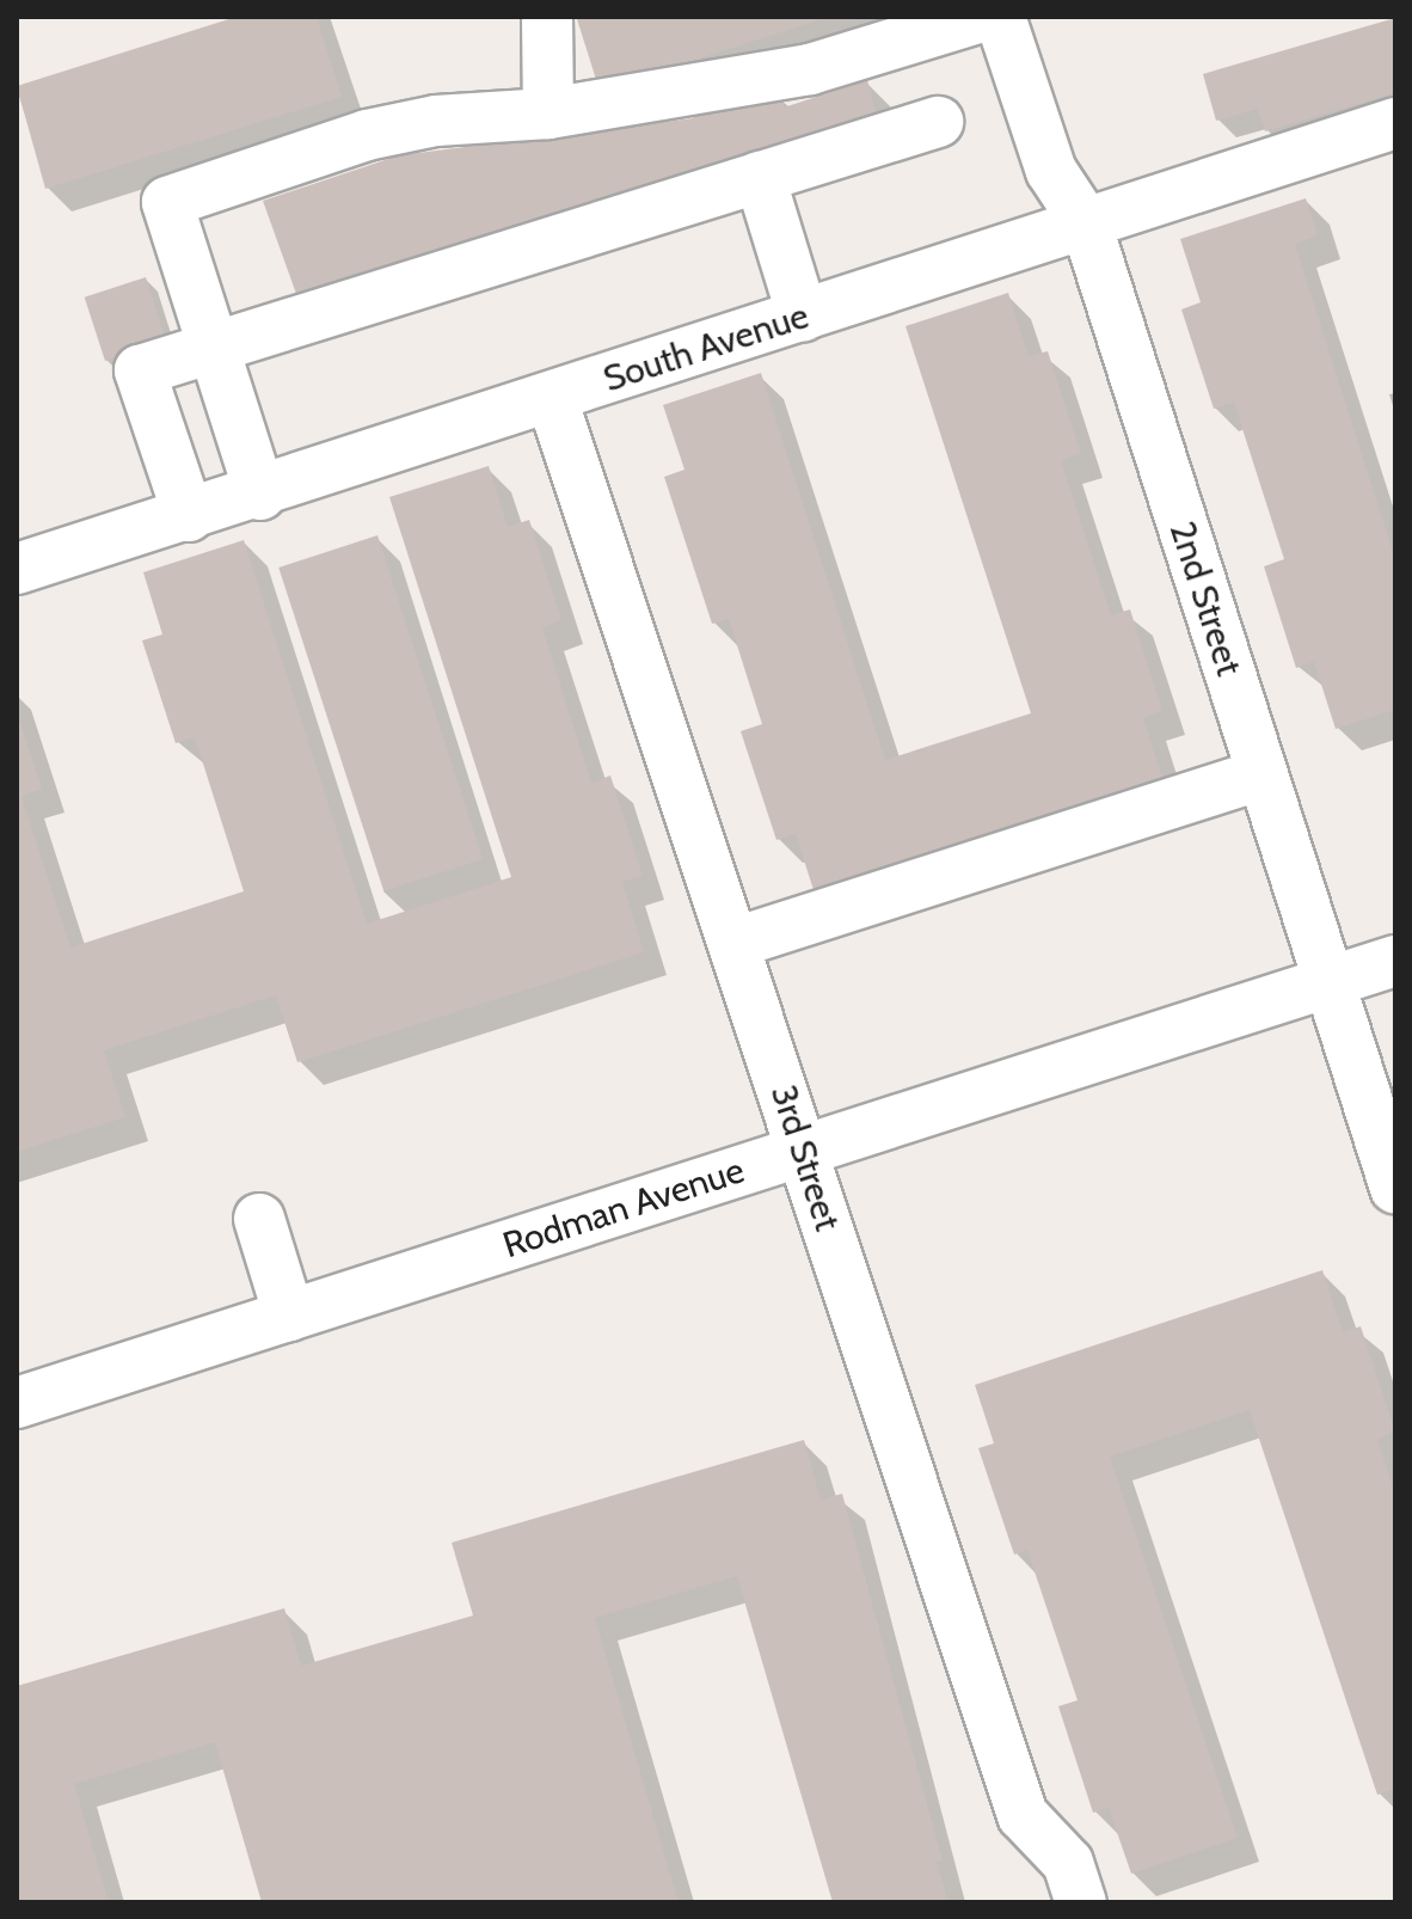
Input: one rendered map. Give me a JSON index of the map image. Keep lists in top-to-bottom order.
{
  "streets": {
    "street": [
      "South Avenue",
      "2nd Street",
      "3rd Street",
      "Rodman Avenue"
    ]
  },
  "crossings": [
    ["South Avenue", "2nd Street"],
    ["South Avenue", "3rd Street"],
    ["2nd Street", "Rodman Avenue"],
    ["3rd Street", "Rodman Avenue"]
  ]
}
